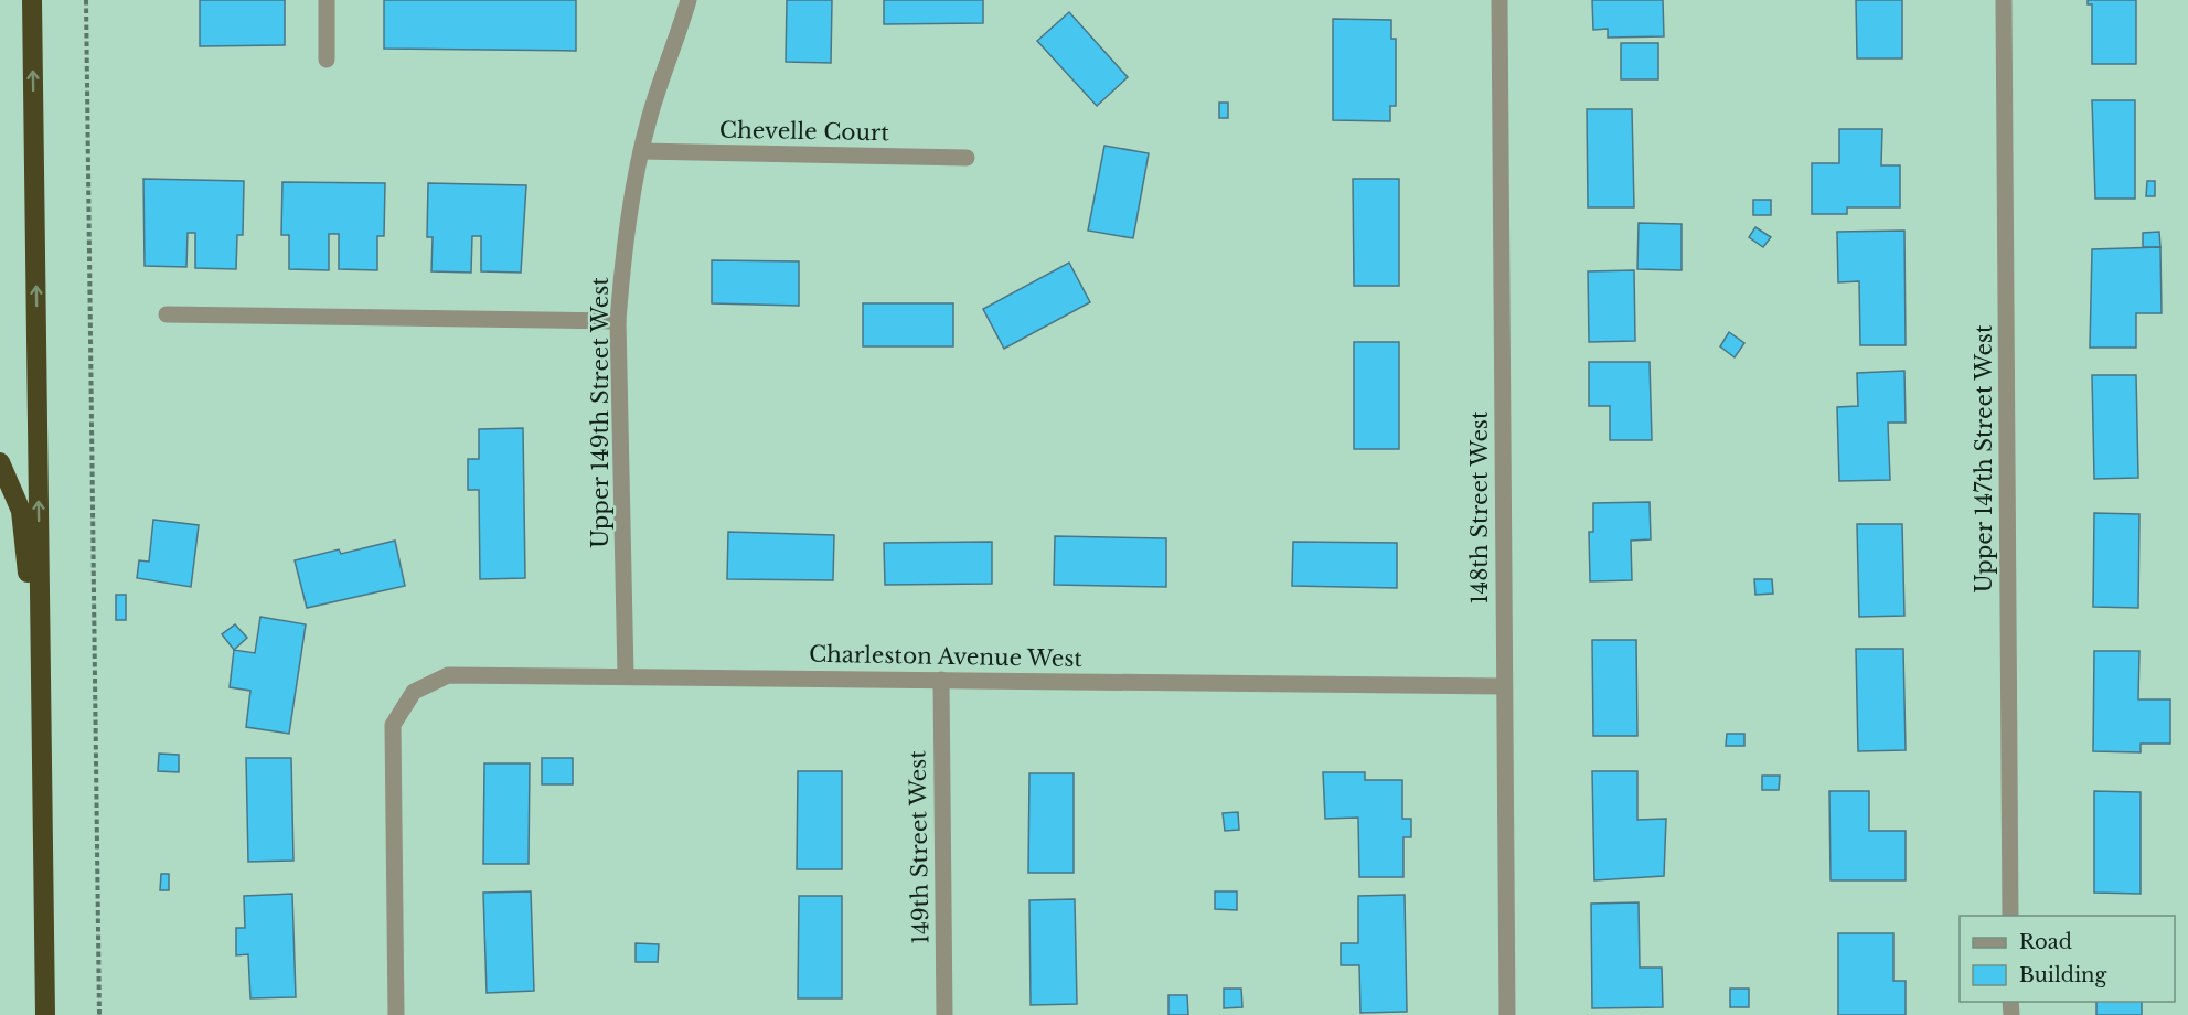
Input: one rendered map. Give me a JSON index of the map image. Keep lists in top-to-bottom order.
{
  "streets": {
    "street": [
      "Chevelle Court",
      "Upper 149th Street West",
      "Upper 147th Street West",
      "148th Street West",
      "Charleston Avenue West",
      "149th Street West"
    ]
  },
  "crossings": [
    ["Chevelle Court", "Upper 149th Street West"],
    ["Upper 149th Street West", "Charleston Avenue West"],
    ["148th Street West", "Charleston Avenue West"],
    ["Charleston Avenue West", "149th Street West"]
  ],
  "legend": ["Road", "Building"]
}
